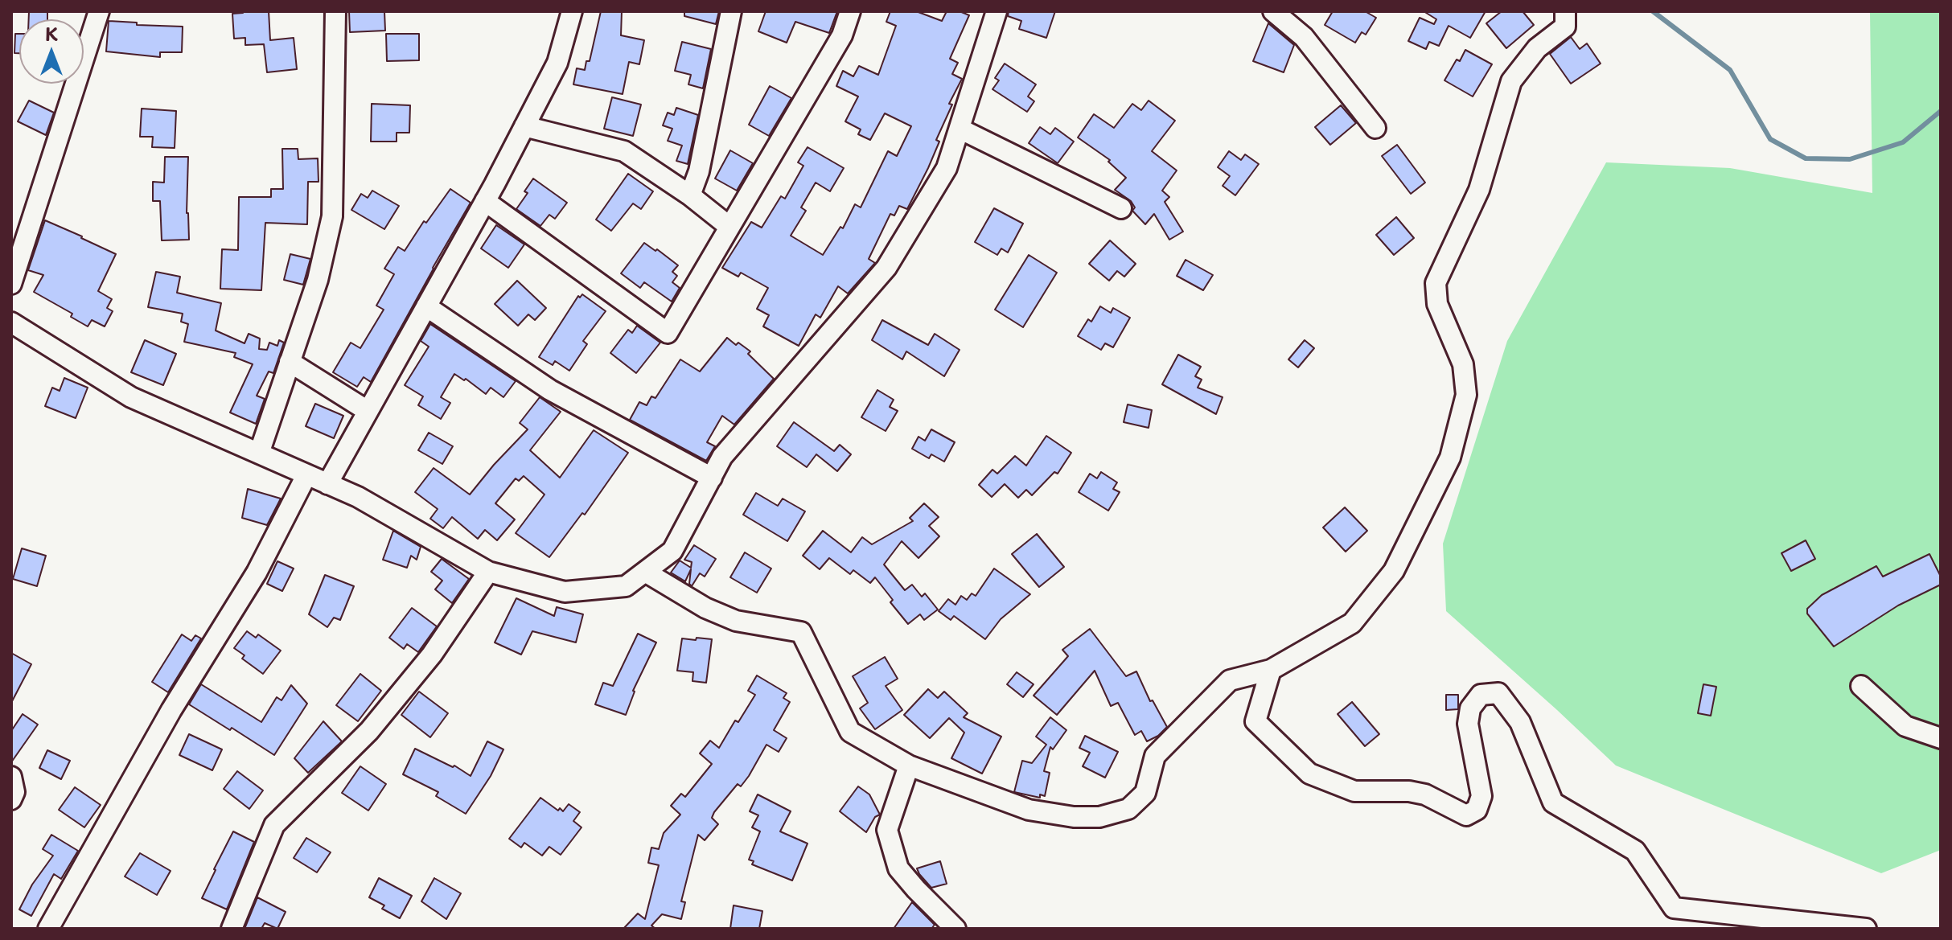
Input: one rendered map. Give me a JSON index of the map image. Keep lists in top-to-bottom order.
{
  "north": "top"
}
